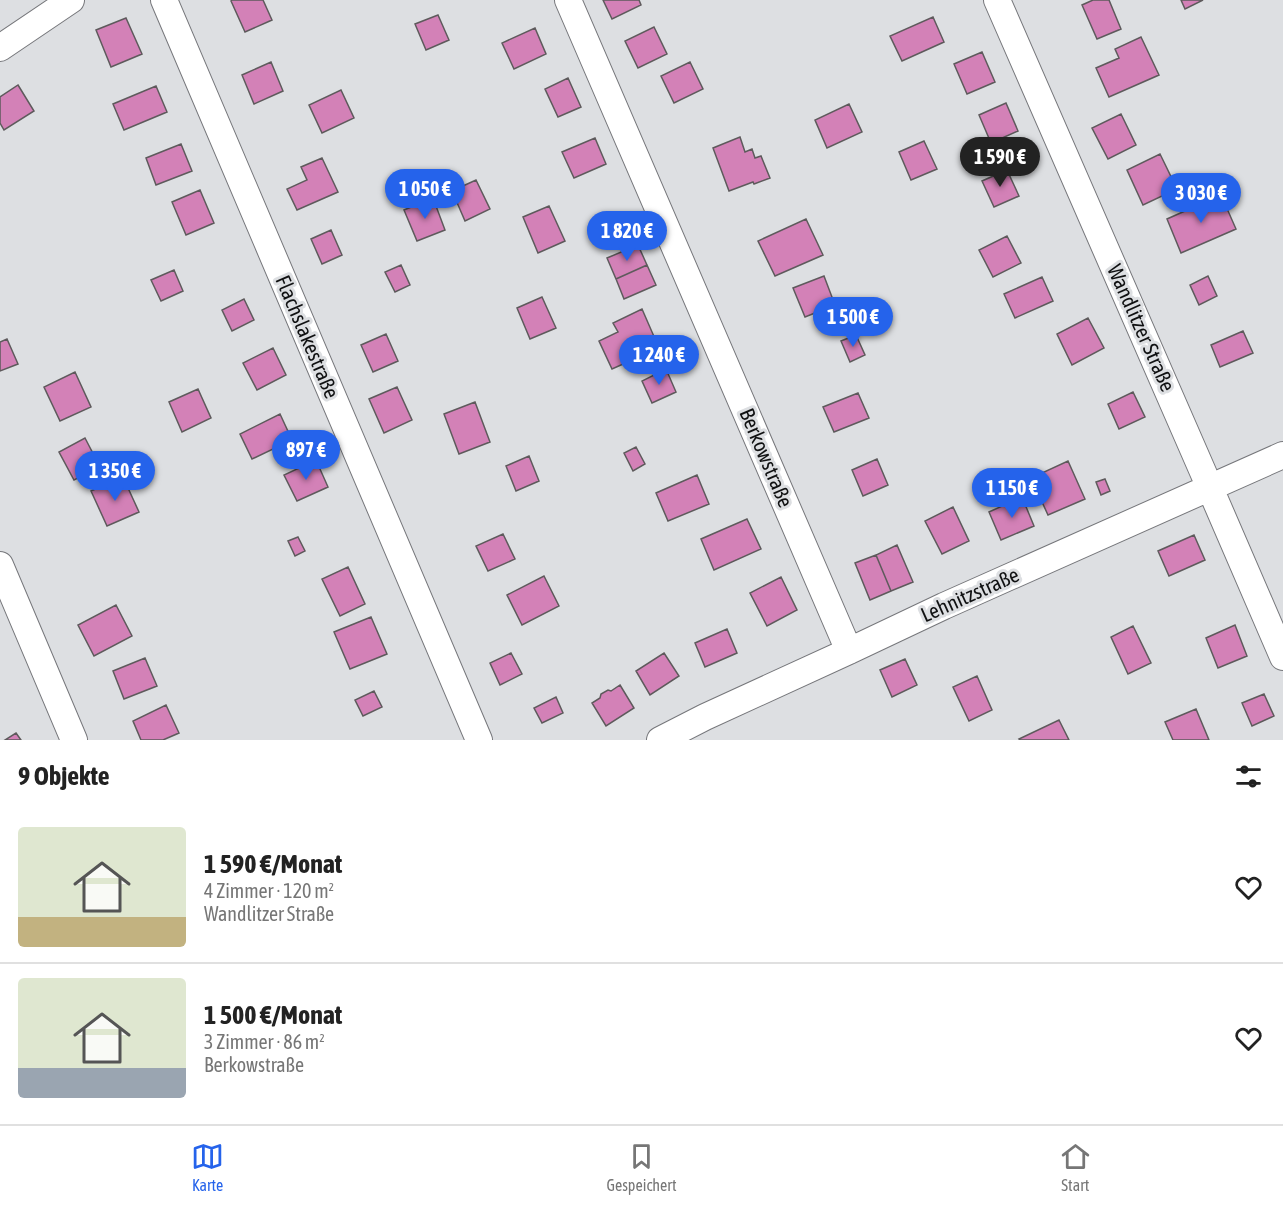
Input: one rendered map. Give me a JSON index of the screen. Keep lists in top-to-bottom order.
{
  "streets": {
    "street": [
      "Wandlitzer Straße",
      "Flachslakestraße",
      "Berkowstraße",
      "Lehnitzstraße"
    ]
  },
  "crossings": [
    ["Wandlitzer Straße", "Lehnitzstraße"],
    ["Berkowstraße", "Lehnitzstraße"]
  ],
  "page": {
    "price": [
      "1 590 €",
      "1 050 €",
      "3 030 €",
      "1 820 €",
      "1 500 €",
      "1 240 €",
      "897 €",
      "1 350 €",
      "1 150 €"
    ],
    "heading": "9 Objekte",
    "list": [
      {
        "name": "1 590 €/Monat",
        "note": "4 Zimmer · 120 m² · Wandlitzer Straße"
      },
      {
        "name": "1 500 €/Monat",
        "note": "3 Zimmer · 86 m² · Berkowstraße"
      }
    ],
    "tabs": ["Karte", "Gespeichert", "Start"]
  }
}
